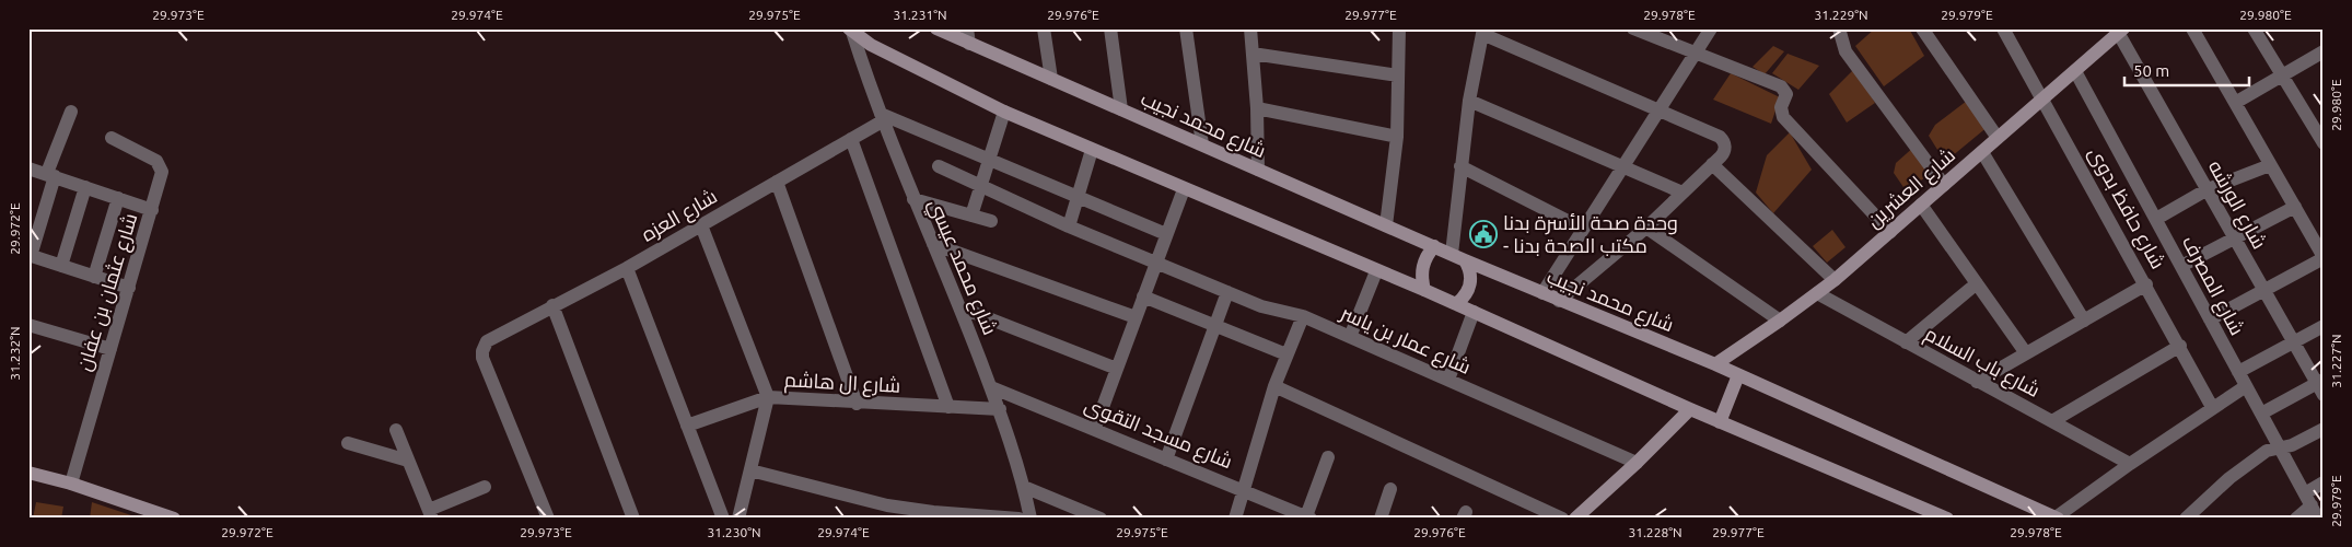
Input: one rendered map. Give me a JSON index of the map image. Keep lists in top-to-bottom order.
{
  "streets": {
    "main road": ["شارع محمد نجيب", "شارع العشرين"],
    "street": [
      "شارع الورشه",
      "شارع حافظ بدوى",
      "شارع العزه",
      "شارع محمد عيسي",
      "شارع المصرف",
      "شارع عثمان بن عفان",
      "شارع عمار بن ياسر",
      "شارع باب السلام",
      "شارع ال هاشم",
      "شارع مسجد التقوى"
    ]
  },
  "crossings": [
    ["شارع محمد نجيب", "شارع العشرين"],
    ["شارع العشرين", "شارع الورشه"],
    ["شارع العشرين", "شارع حافظ بدوى"],
    ["شارع العشرين", "شارع المصرف"],
    ["شارع العشرين", "شارع باب السلام"],
    ["شارع العزه", "شارع محمد عيسي"],
    ["شارع محمد عيسي", "شارع ال هاشم"],
    ["شارع محمد عيسي", "شارع مسجد التقوى"]
  ],
  "places": {
    "public building": ["وحدة صحة الأسرة بدنا - مكتب الصحة بدنا"]
  },
  "scale_bar": "50 m",
  "coordinates": [
    "29.973°E",
    "29.974°E",
    "29.975°E",
    "31.231°N",
    "29.976°E",
    "29.977°E",
    "29.978°E",
    "31.229°N",
    "29.979°E",
    "29.980°E",
    "29.972°E",
    "31.232°N",
    "31.227°N",
    "31.230°N",
    "31.228°N"
  ]
}
